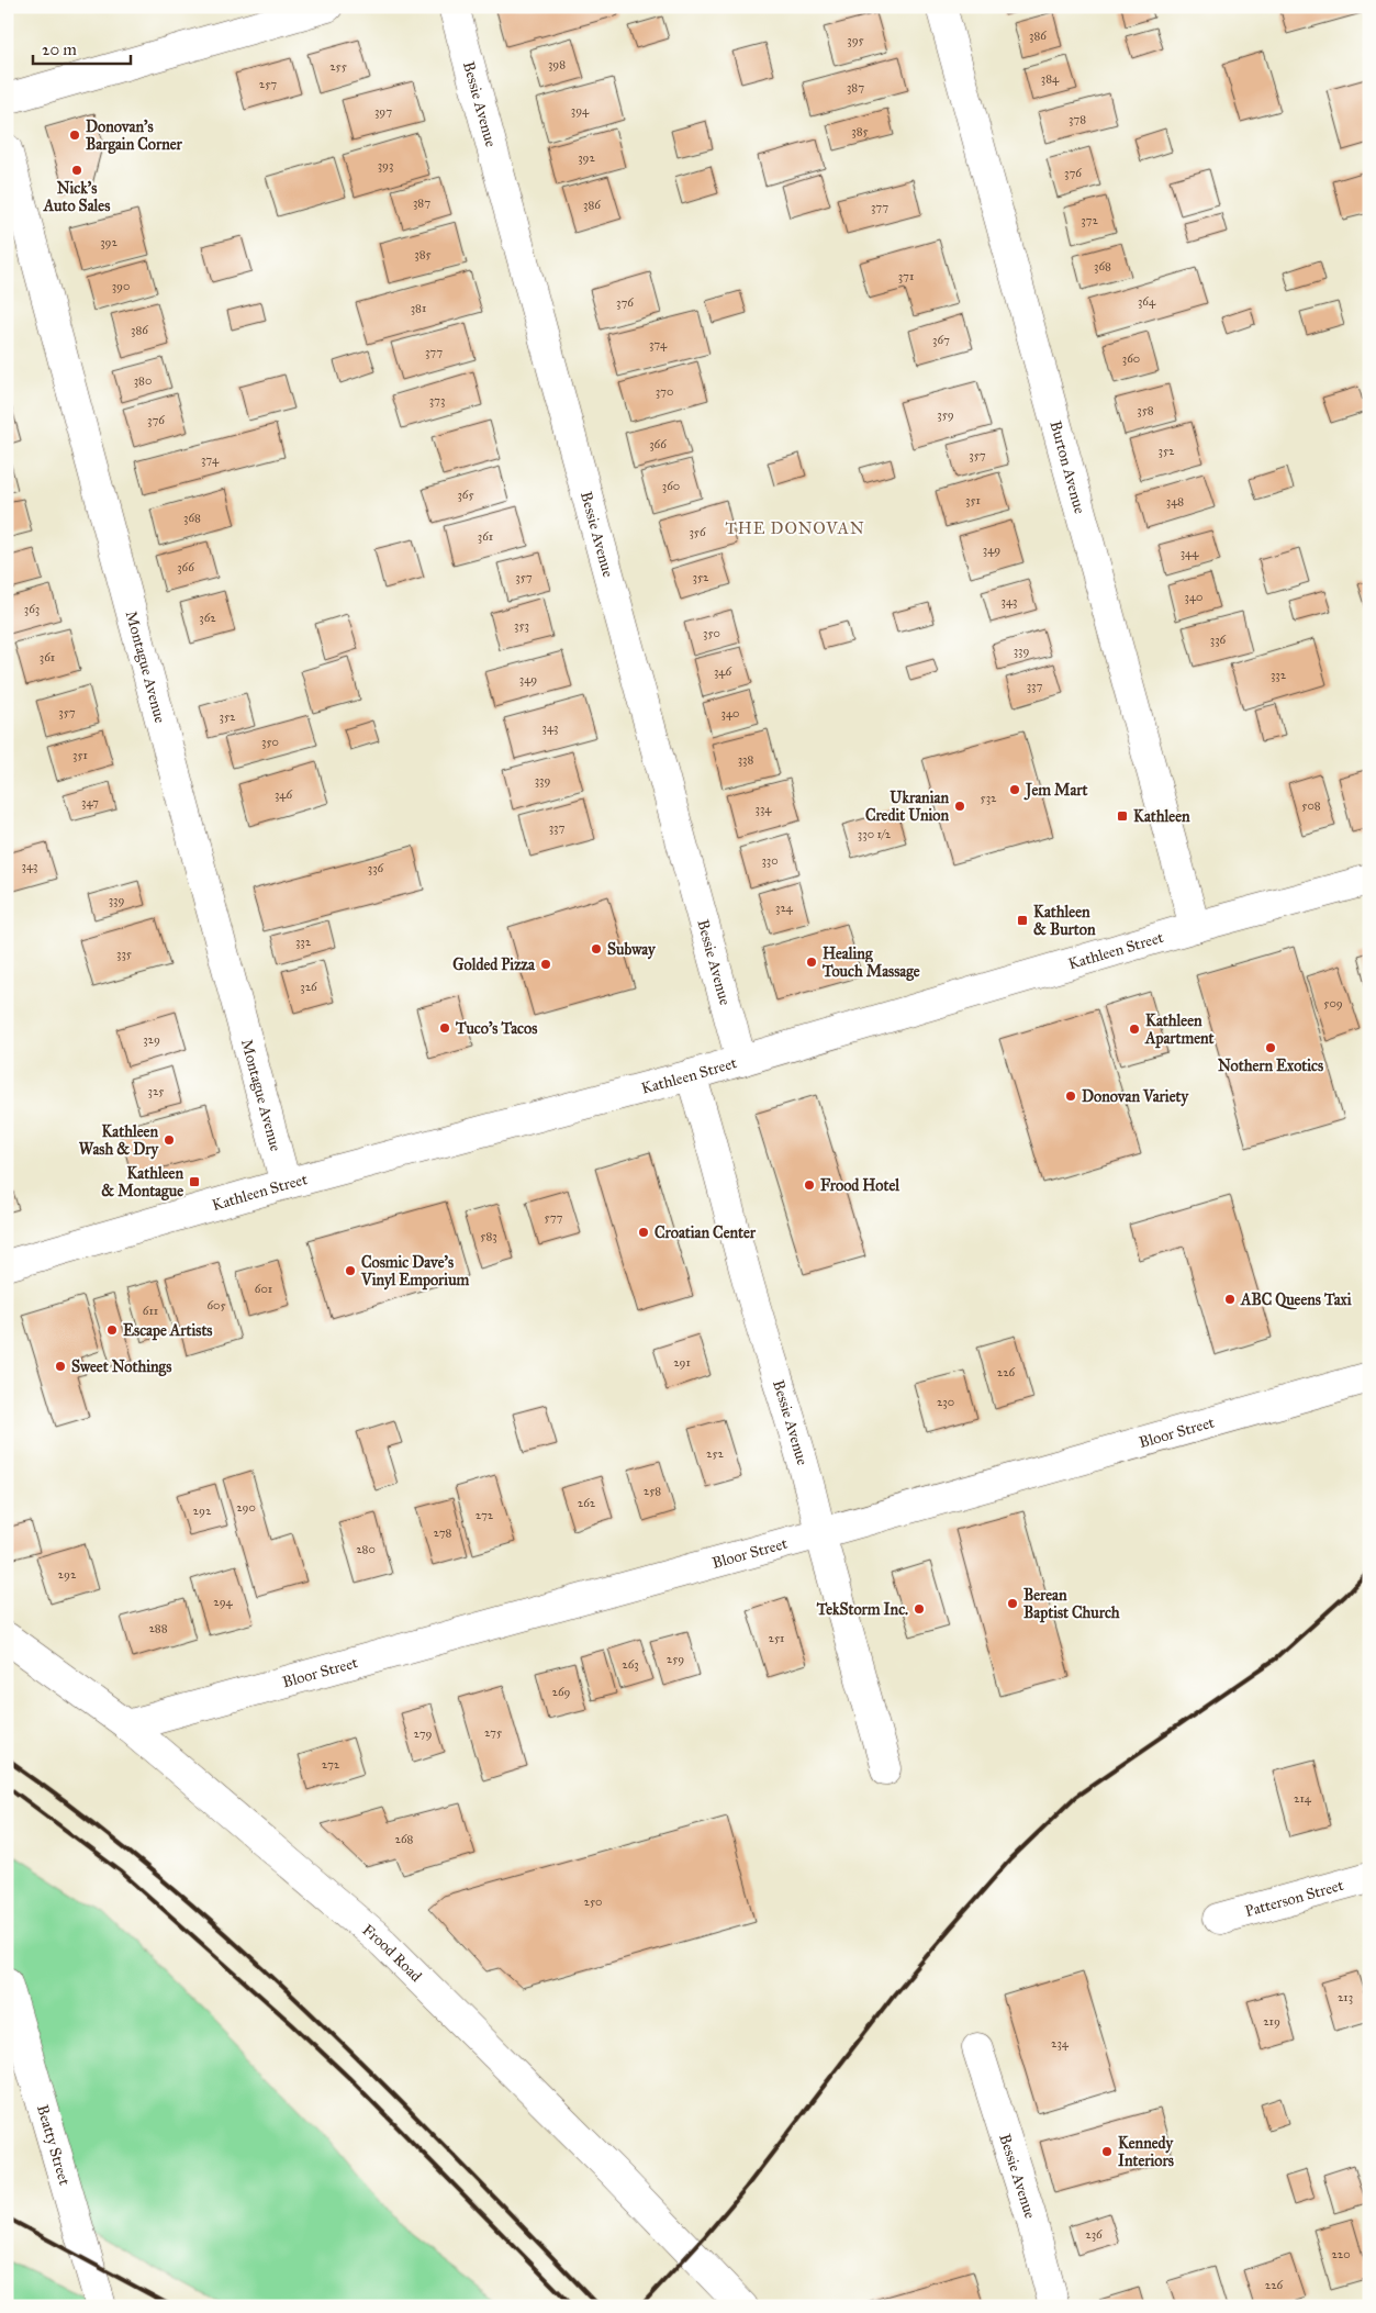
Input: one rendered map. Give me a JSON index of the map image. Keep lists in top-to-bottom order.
{
  "streets": {
    "street": [
      "Bessie Avenue",
      "Burton Avenue",
      "Montague Avenue",
      "Kathleen Street",
      "Bloor Street",
      "Patterson Street",
      "Frood Road",
      "Beatty Street"
    ]
  },
  "crossings": [
    ["Bessie Avenue", "Kathleen Street"],
    ["Bessie Avenue", "Bloor Street"],
    ["Burton Avenue", "Kathleen Street"],
    ["Montague Avenue", "Kathleen Street"],
    ["Bloor Street", "Frood Road"]
  ],
  "districts": ["THE DONOVAN"],
  "places": {
    "other": [
      "Donovan's Bargain Corner",
      "Nick's Auto Sales",
      "Jem Mart",
      "Ukranian Credit Union",
      "Subway",
      "Healing Touch Massage",
      "Golded Pizza",
      "Tuco's Tacos",
      "Kathleen Apartment",
      "Nothern Exotics",
      "Donovan Variety",
      "Kathleen Wash & Dry",
      "Frood Hotel",
      "Croatian Center",
      "Cosmic Dave's Vinyl Emporium",
      "ABC Queens Taxi",
      "Escape Artists",
      "Sweet Nothings",
      "Berean Baptist Church",
      "TekStorm Inc.",
      "Kennedy Interiors"
    ],
    "transit": ["Kathleen", "Kathleen & Burton", "Kathleen & Montague"]
  },
  "house_numbers": [
    "386",
    "395",
    "398",
    "255",
    "384",
    "257",
    "387",
    "394",
    "397",
    "378",
    "385",
    "392",
    "393",
    "376",
    "387",
    "386",
    "377",
    "372",
    "392",
    "385",
    "368",
    "371",
    "390",
    "364",
    "376",
    "381",
    "386",
    "367",
    "374",
    "377",
    "360",
    "380",
    "370",
    "373",
    "358",
    "359",
    "376",
    "366",
    "352",
    "357",
    "374",
    "360",
    "365",
    "351",
    "348",
    "368",
    "356",
    "361",
    "349",
    "344",
    "366",
    "357",
    "352",
    "340",
    "343",
    "363",
    "362",
    "353",
    "350",
    "336",
    "339",
    "361",
    "346",
    "332",
    "349",
    "337",
    "357",
    "340",
    "352",
    "343",
    "350",
    "351",
    "338",
    "339",
    "346",
    "532",
    "347",
    "508",
    "334",
    "337",
    "330 1/2",
    "330",
    "343",
    "336",
    "339",
    "324",
    "332",
    "335",
    "326",
    "509",
    "329",
    "325",
    "577",
    "583",
    "601",
    "605",
    "611",
    "291",
    "226",
    "230",
    "252",
    "258",
    "262",
    "290",
    "292",
    "272",
    "278",
    "280",
    "292",
    "294",
    "288",
    "251",
    "259",
    "263",
    "269",
    "275",
    "279",
    "272",
    "214",
    "268",
    "250",
    "213",
    "219",
    "234",
    "236",
    "220",
    "226"
  ],
  "scale_bar": "20 m"
}
